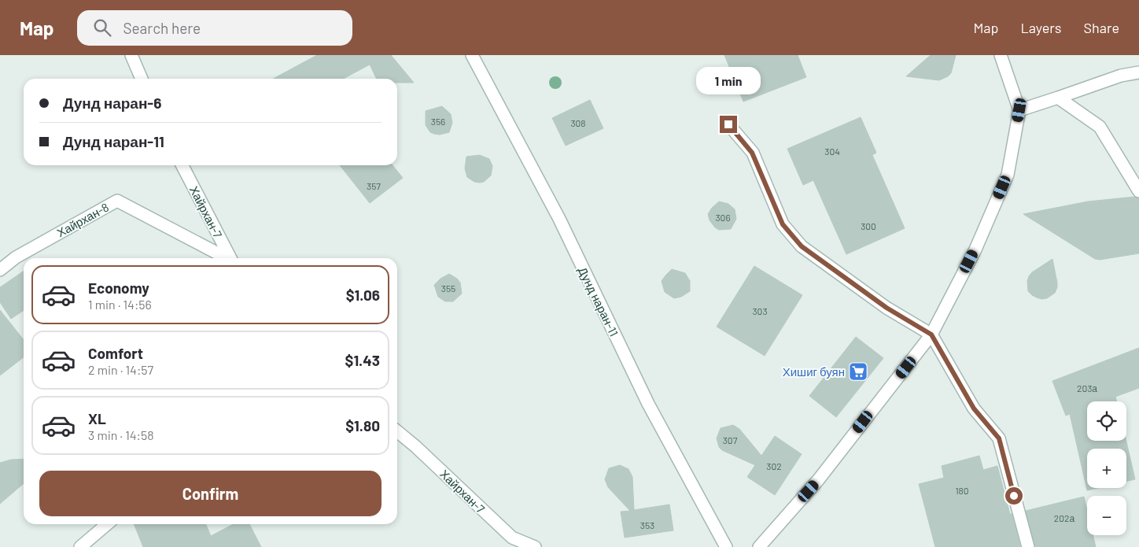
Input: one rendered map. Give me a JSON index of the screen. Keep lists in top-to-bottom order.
{
  "streets": {
    "street": ["Хайрхан-7", "Хайрхан-8", "Дунд наран-11"]
  },
  "places": {
    "supermarket": ["Хишиг буян"]
  },
  "house_numbers": [
    "356",
    "308",
    "304",
    "357",
    "306",
    "300",
    "355",
    "303",
    "203а",
    "307",
    "302",
    "180",
    "202а",
    "353"
  ],
  "page": {
    "header": "Map",
    "search": "Search here",
    "nav": ["Map", "Layers", "Share"],
    "bubble": "1 min",
    "banner": ["Дунд наран-6", "Дунд наран-11"],
    "list": [
      {
        "name": "Economy",
        "note": "1 min · 14:56",
        "value": "$1.06"
      },
      {
        "name": "Comfort",
        "note": "2 min · 14:57",
        "value": "$1.43"
      },
      {
        "name": "XL",
        "note": "3 min · 14:58",
        "value": "$1.80"
      }
    ],
    "map_buttons": ["+", "−"],
    "buttons": "Confirm"
  }
}
